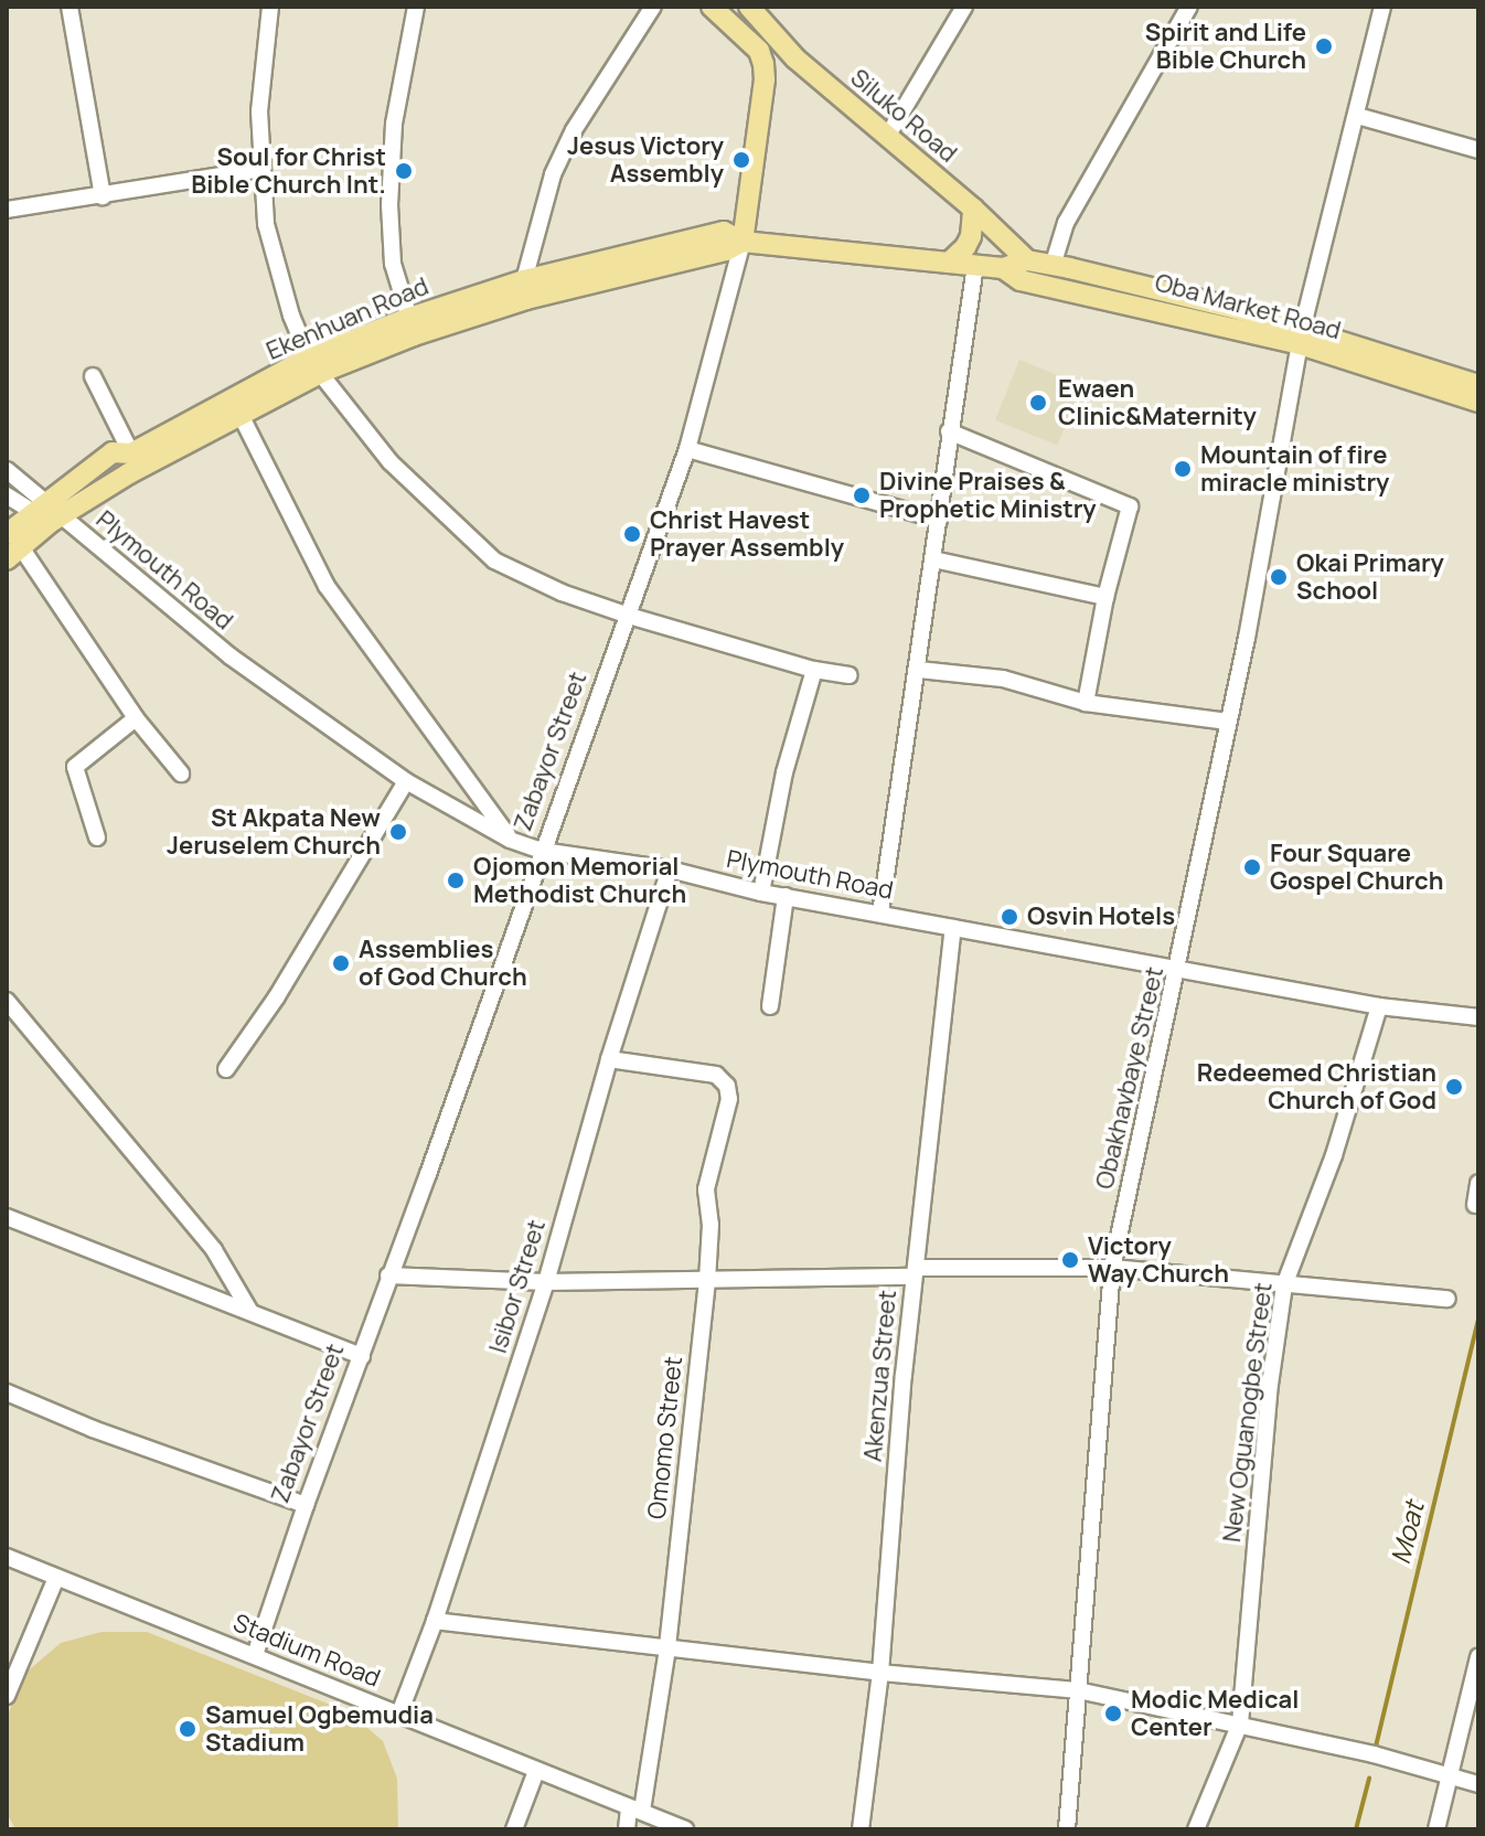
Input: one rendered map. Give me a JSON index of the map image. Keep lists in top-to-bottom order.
{
  "streets": {
    "main road": [
      "Siluko Road",
      "Oba Market Road",
      "Ekenhuan Road",
      "Zabayor Street"
    ],
    "street": [
      "Plymouth Road",
      "Obakhavbaye Street",
      "Isibor Street",
      "Akenzua Street",
      "New Oguanogbe Street",
      "Omomo Street",
      "Stadium Road"
    ]
  },
  "crossings": [
    ["Siluko Road", "Oba Market Road"],
    ["Siluko Road", "Ekenhuan Road"],
    ["Oba Market Road", "Ekenhuan Road"],
    ["Oba Market Road", "Obakhavbaye Street"],
    ["Ekenhuan Road", "Plymouth Road"],
    ["Ekenhuan Road", "Zabayor Street"],
    ["Plymouth Road", "Zabayor Street"],
    ["Plymouth Road", "Obakhavbaye Street"],
    ["Plymouth Road", "Isibor Street"],
    ["Plymouth Road", "Akenzua Street"],
    ["Plymouth Road", "New Oguanogbe Street"],
    ["Zabayor Street", "Stadium Road"],
    ["Isibor Street", "Omomo Street"],
    ["Isibor Street", "Stadium Road"],
    ["Omomo Street", "Stadium Road"]
  ],
  "water": ["Moat"],
  "places": [
    "Spirit and Life Bible Church",
    "Jesus Victory Assembly",
    "Soul for Christ Bible Church Int.",
    "Ewaen Clinic&Maternity",
    "Mountain of fire miracle ministry",
    "Divine Praises & Prophetic Ministry",
    "Christ Havest Prayer Assembly",
    "Okai Primary School",
    "St Akpata New Jeruselem Church",
    "Four Square Gospel Church",
    "Ojomon Memorial Methodist Church",
    "Osvin Hotels",
    "Assemblies of God Church",
    "Redeemed Christian Church of God",
    "Victory Way Church",
    "Modic Medical Center",
    "Samuel Ogbemudia Stadium"
  ]
}
